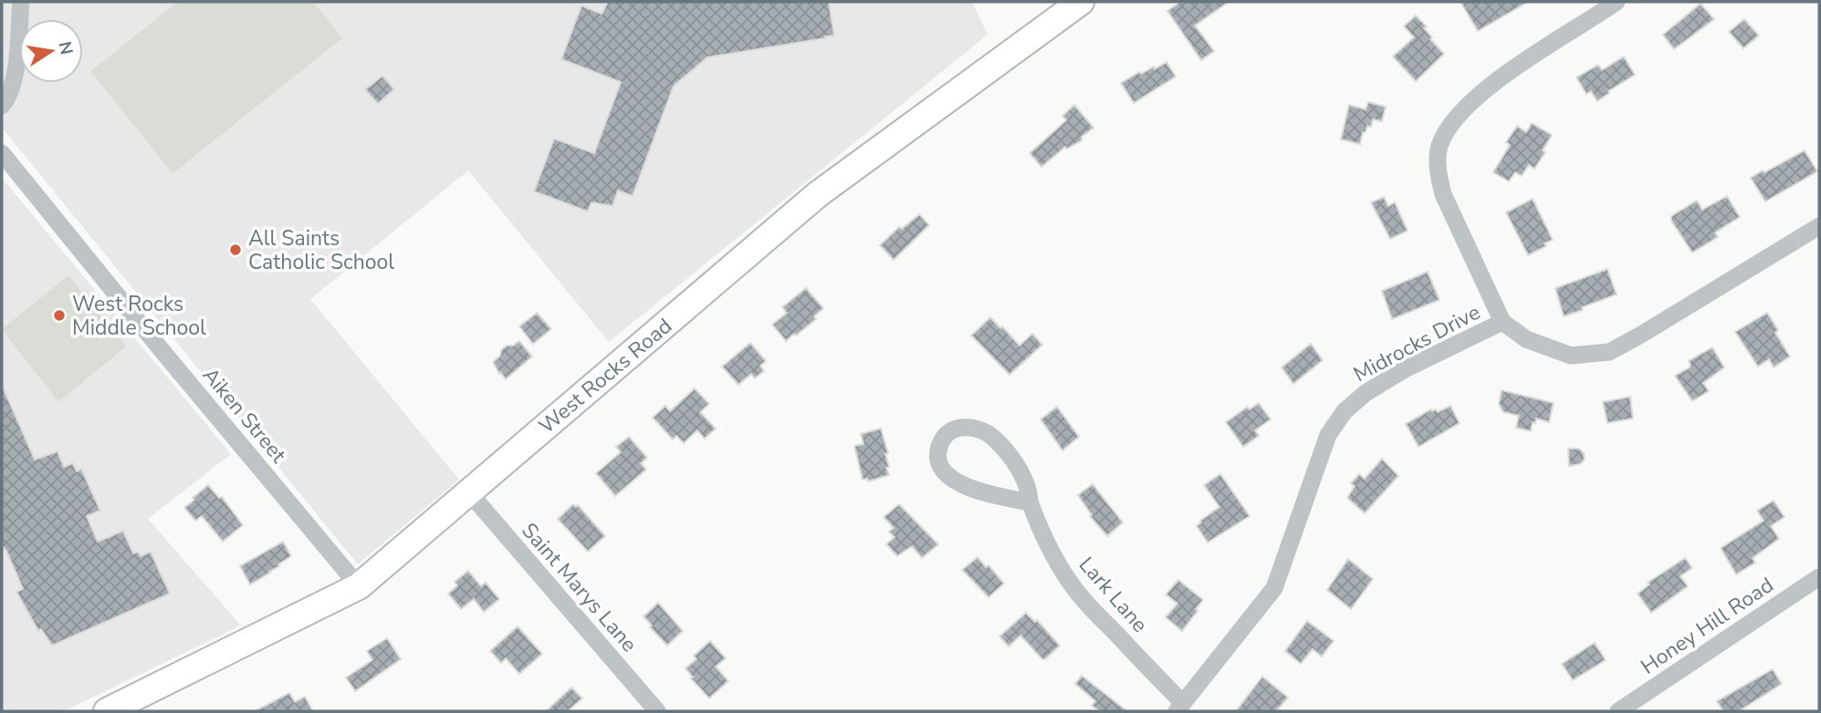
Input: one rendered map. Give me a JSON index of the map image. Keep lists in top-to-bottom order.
{
  "streets": {
    "main road": ["West Rocks Road"],
    "street": [
      "Midrocks Drive",
      "Aiken Street",
      "Saint Marys Lane",
      "Lark Lane",
      "Honey Hill Road"
    ]
  },
  "crossings": [
    ["Midrocks Drive", "Lark Lane"],
    ["West Rocks Road", "Aiken Street"],
    ["West Rocks Road", "Saint Marys Lane"]
  ],
  "places": ["All Saints Catholic School", "West Rocks Middle School"],
  "north": "right"
}
